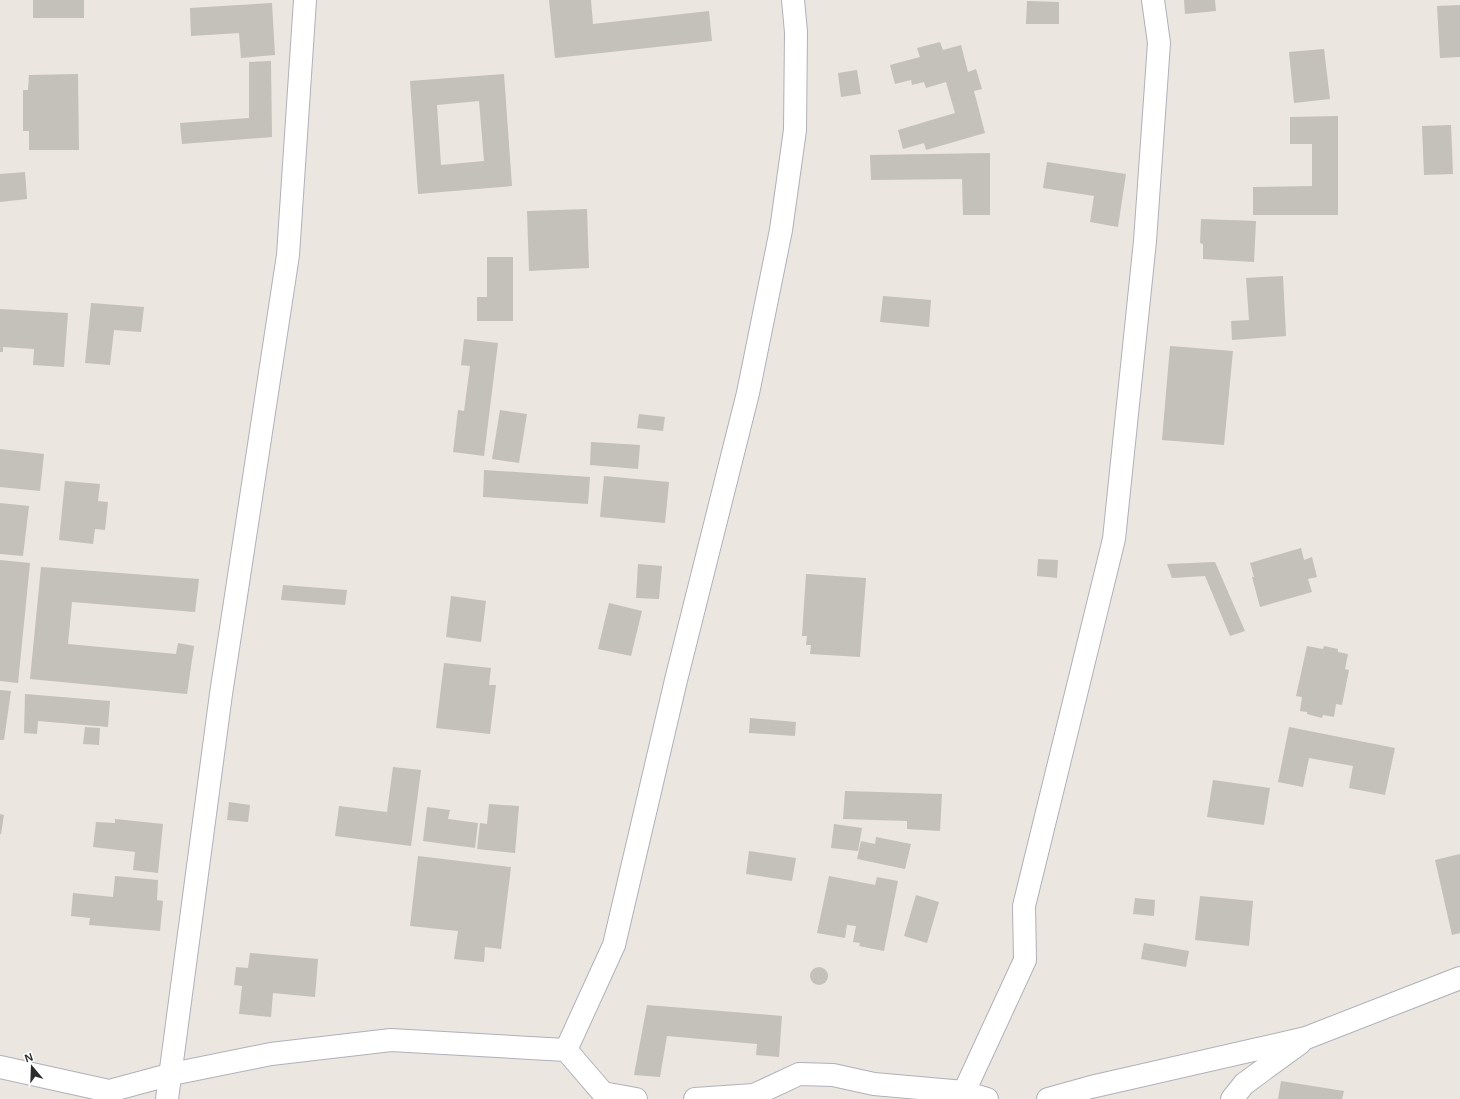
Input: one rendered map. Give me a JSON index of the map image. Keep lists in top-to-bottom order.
{
  "north": "top"
}
